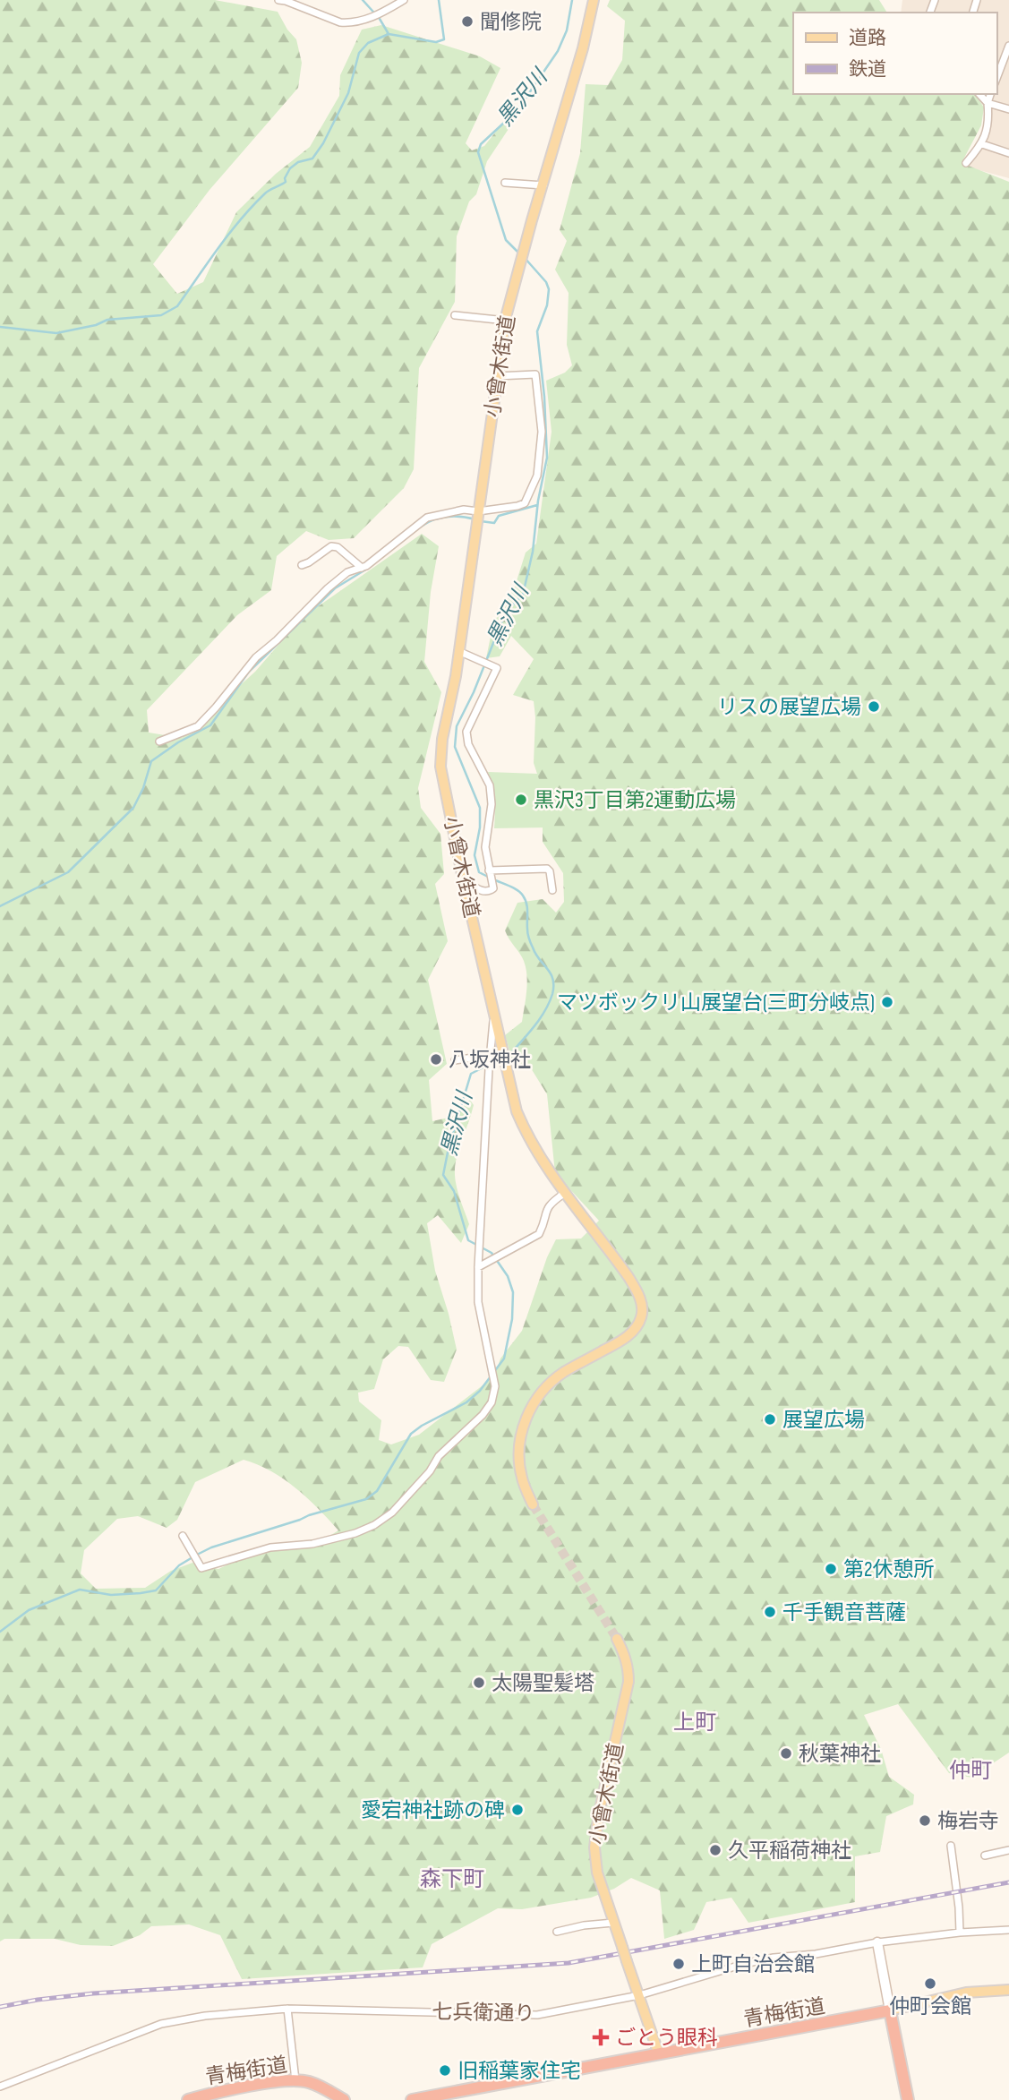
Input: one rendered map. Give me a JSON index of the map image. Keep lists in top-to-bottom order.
{
  "streets": {
    "highway": ["青梅街道"],
    "main road": ["小曾木街道"],
    "street": ["七兵衛通り"]
  },
  "crossings": [
    ["小曾木街道", "七兵衛通り"]
  ],
  "districts": ["上町", "仲町", "森下町"],
  "water": ["黒沢川"],
  "places": {
    "other": [
      "聞修院",
      "リスの展望広場",
      "黒沢3丁目第2運動広場",
      "マツボックリ山展望台(三町分岐点)",
      "八坂神社",
      "展望広場",
      "第2休憩所",
      "千手観音菩薩",
      "太陽聖髪塔",
      "秋葉神社",
      "愛宕神社跡の碑",
      "梅岩寺",
      "久平稲荷神社",
      "上町自治会館",
      "仲町会館",
      "旧稲葉家住宅"
    ],
    "health": ["ごとう眼科"]
  },
  "legend": ["道路", "鉄道"]
}
